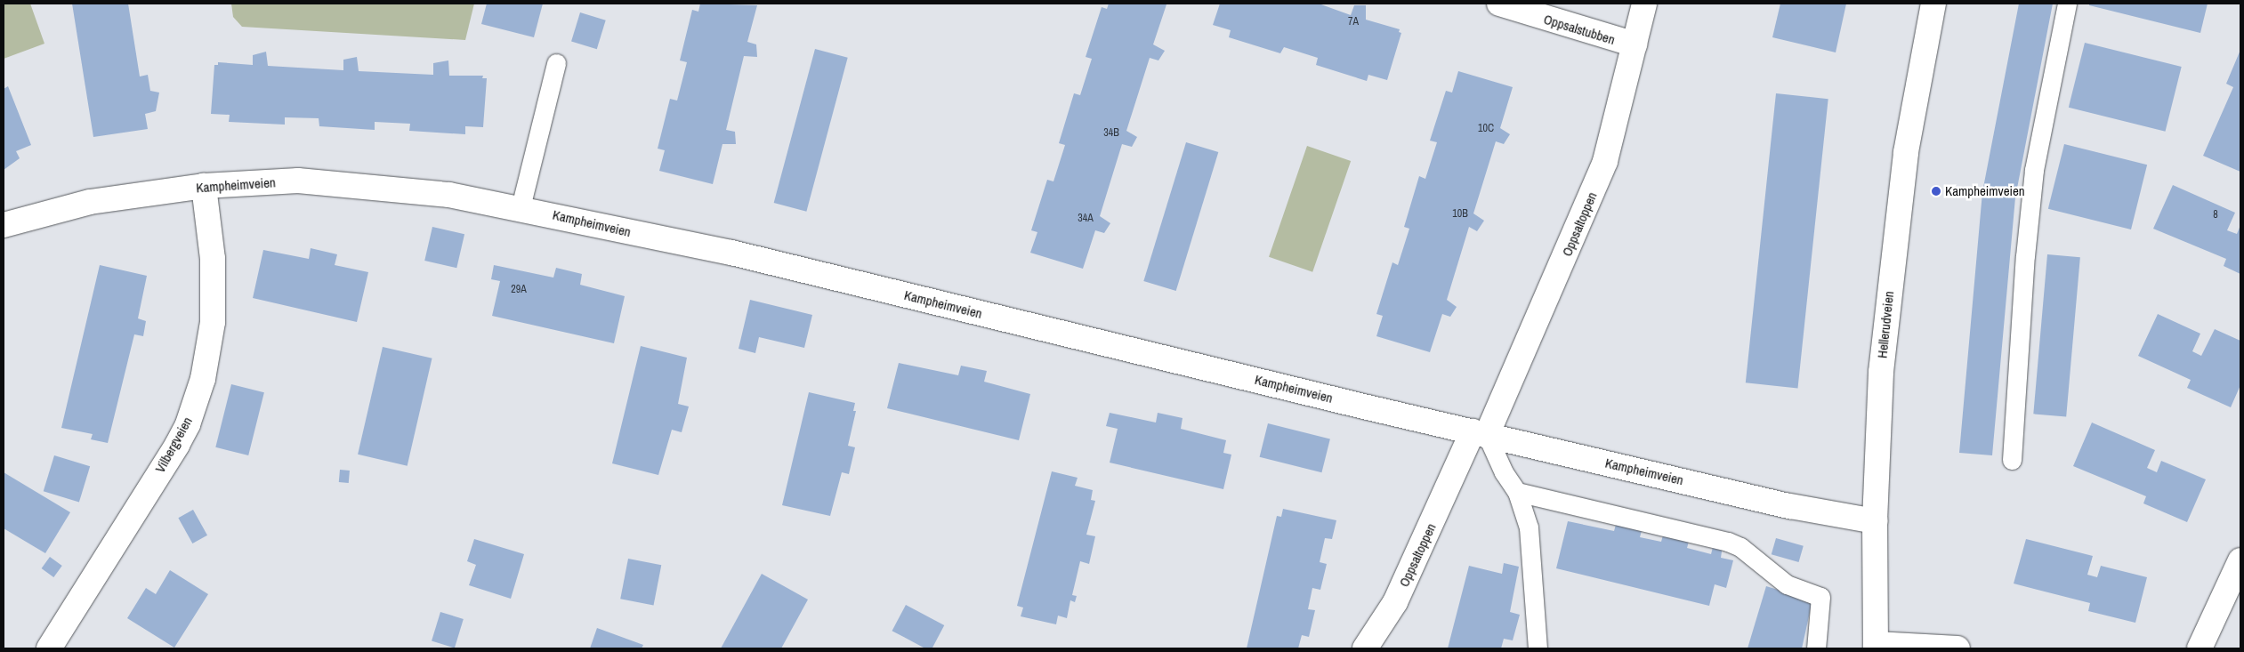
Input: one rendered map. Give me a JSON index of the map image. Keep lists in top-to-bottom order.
{
  "streets": {
    "street": [
      "Oppsalstubben",
      "Kampheimveien",
      "Oppsaltoppen",
      "Hellerudveien",
      "Vilbergveien"
    ]
  },
  "crossings": [
    ["Oppsalstubben", "Oppsaltoppen"],
    ["Kampheimveien", "Oppsaltoppen"],
    ["Kampheimveien", "Hellerudveien"],
    ["Kampheimveien", "Vilbergveien"]
  ],
  "places": ["Kampheimveien"],
  "house_numbers": [
    "7A",
    "10C",
    "34B",
    "10B",
    "8",
    "34A",
    "29A"
  ]
}
